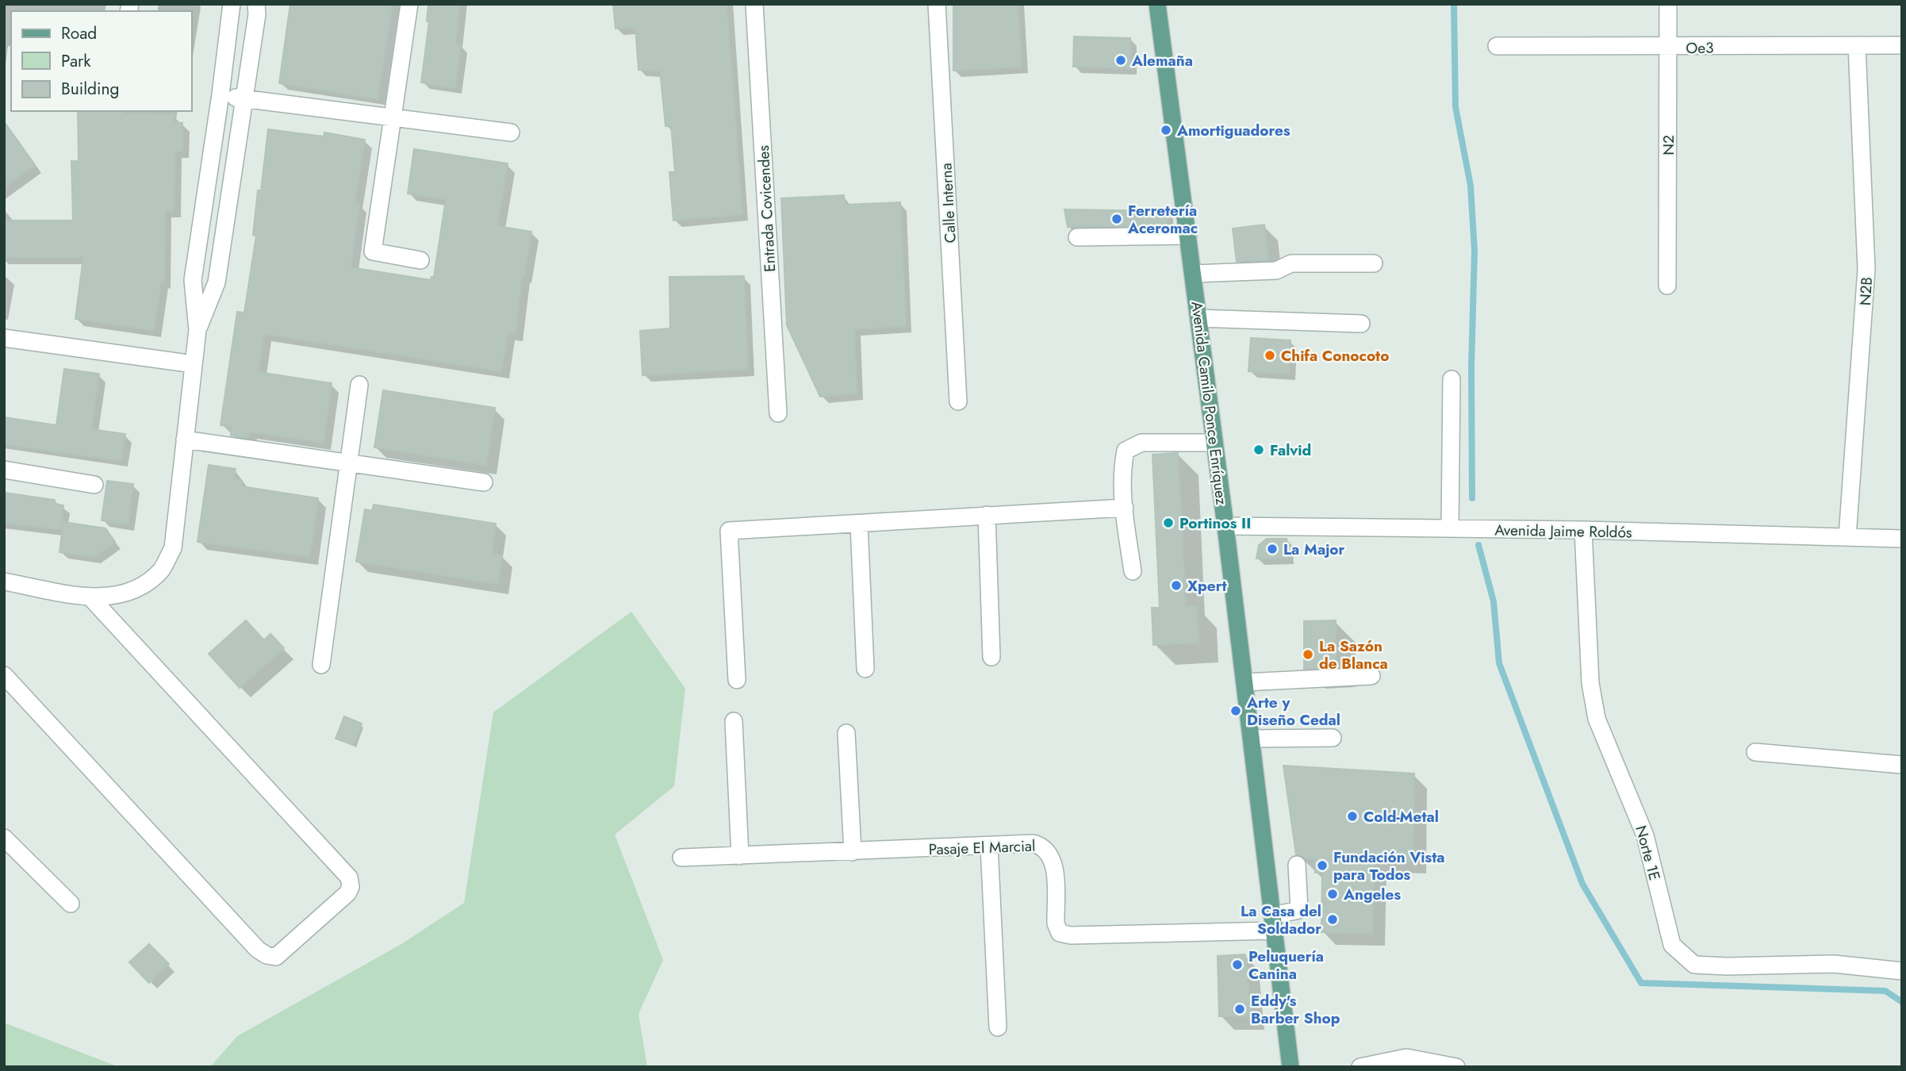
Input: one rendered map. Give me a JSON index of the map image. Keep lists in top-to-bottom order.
{
  "streets": {
    "main road": ["Avenida Camilo Ponce Enríquez"],
    "street": [
      "Oe3",
      "N2",
      "Calle Interna",
      "Entrada Covicendes",
      "N2B",
      "Avenida Jaime Roldós",
      "Pasaje El Marcial",
      "Norte 1E"
    ]
  },
  "crossings": [
    ["Oe3", "N2"],
    ["Oe3", "N2B"],
    ["N2B", "Avenida Jaime Roldós"],
    ["Avenida Camilo Ponce Enríquez", "Avenida Jaime Roldós"],
    ["Avenida Camilo Ponce Enríquez", "Pasaje El Marcial"],
    ["Avenida Jaime Roldós", "Norte 1E"]
  ],
  "places": [
    "Alemaña",
    "Amortiguadores",
    "Ferretería Aceromac",
    "Chifa Conocoto",
    "Falvid",
    "Portinos II",
    "La Major",
    "Xpert",
    "La Sazón de Blanca",
    "Arte y Diseño Cedal",
    "Cold-Metal",
    "Fundación Vista para Todos",
    "Angeles",
    "La Casa del Soldador",
    "Peluquería Canina",
    "Eddy's Barber Shop"
  ],
  "legend": ["Road", "Park", "Building"]
}
